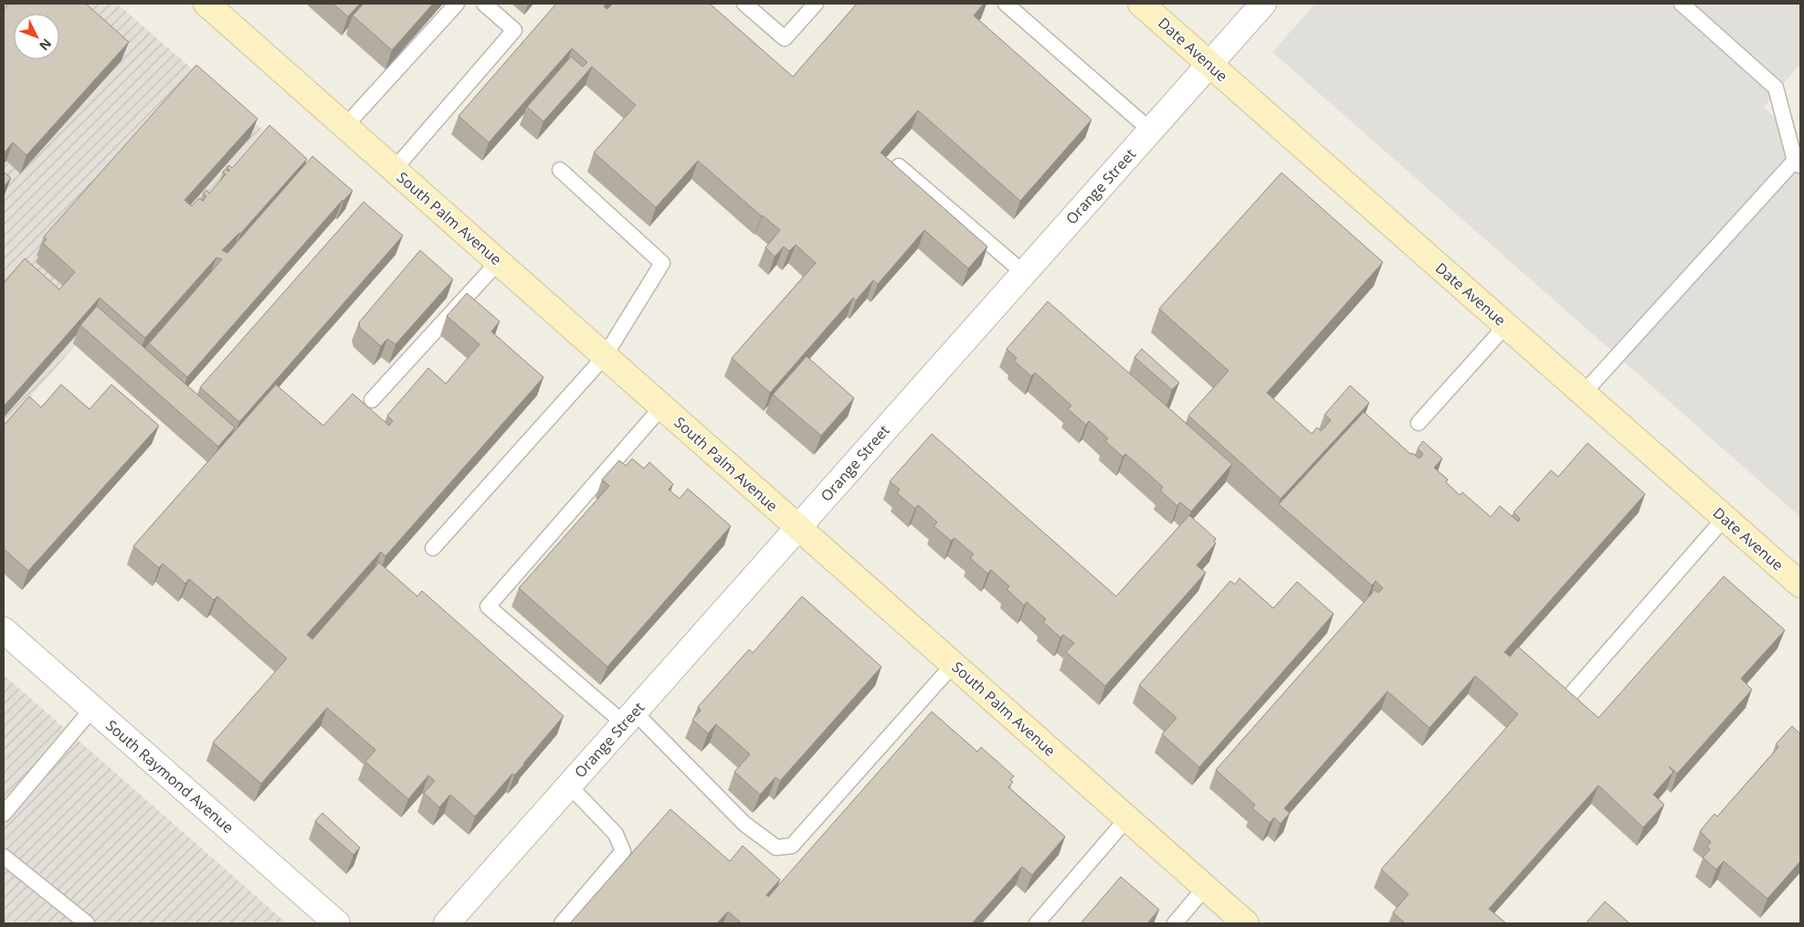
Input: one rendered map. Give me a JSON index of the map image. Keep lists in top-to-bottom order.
{
  "streets": {
    "street": [
      "Date Avenue",
      "Orange Street",
      "South Palm Avenue",
      "South Raymond Avenue"
    ]
  },
  "crossings": [
    ["Date Avenue", "Orange Street"],
    ["Orange Street", "South Palm Avenue"]
  ],
  "north": "bottom right"
}
